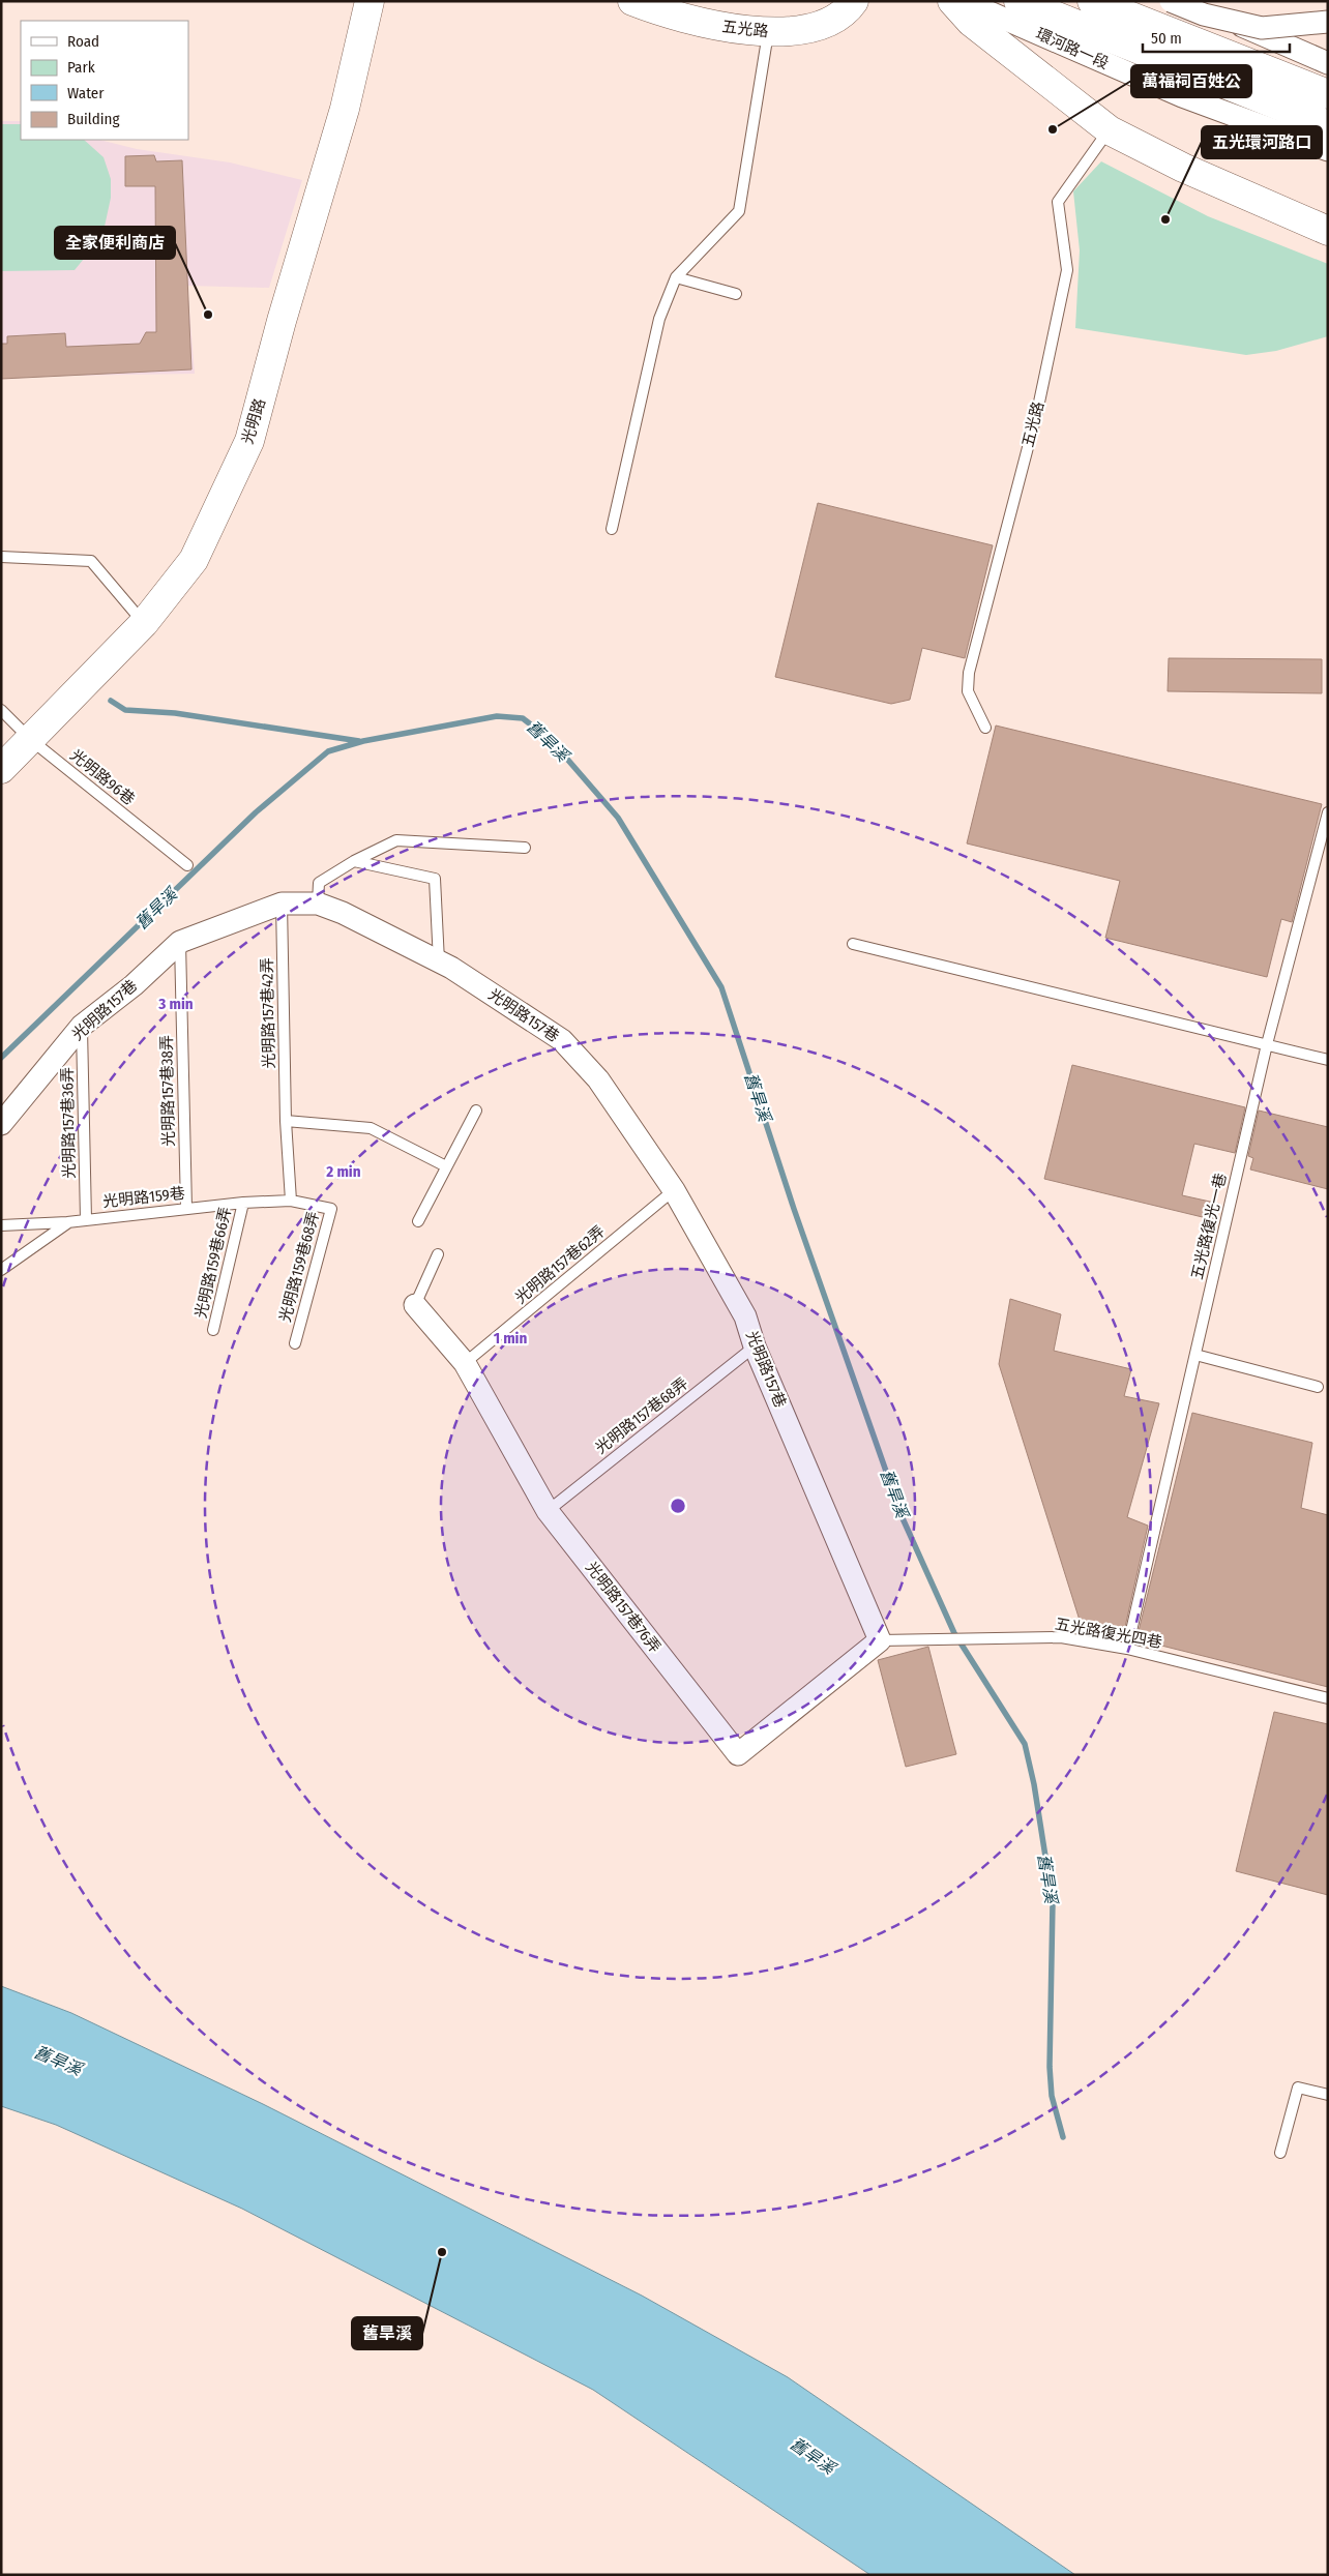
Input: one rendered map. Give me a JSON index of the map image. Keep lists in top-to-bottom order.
{
  "streets": {
    "street": [
      "五光路",
      "環河路一段",
      "光明路",
      "光明路157巷",
      "光明路157巷76弄"
    ],
    "lane": [
      "光明路96巷",
      "光明路157巷42弄",
      "光明路157巷38弄",
      "光明路157巷36弄",
      "光明路159巷",
      "五光路復光一巷",
      "光明路159巷66弄",
      "光明路157巷62弄",
      "光明路159巷68弄",
      "光明路157巷68弄",
      "五光路復光四巷"
    ]
  },
  "crossings": [
    ["光明路", "光明路96巷"],
    ["光明路157巷", "光明路157巷42弄"],
    ["光明路157巷", "光明路157巷38弄"],
    ["光明路157巷", "光明路157巷36弄"],
    ["光明路157巷", "光明路157巷62弄"],
    ["光明路157巷", "光明路157巷68弄"],
    ["光明路157巷", "光明路157巷76弄"],
    ["光明路157巷", "五光路復光四巷"],
    ["光明路157巷42弄", "光明路159巷"],
    ["光明路157巷42弄", "光明路159巷68弄"],
    ["光明路157巷38弄", "光明路159巷"],
    ["光明路157巷36弄", "光明路159巷"],
    ["光明路159巷", "光明路159巷66弄"],
    ["光明路159巷", "光明路159巷68弄"],
    ["五光路復光一巷", "五光路復光四巷"],
    ["光明路157巷62弄", "光明路157巷76弄"],
    ["光明路157巷68弄", "光明路157巷76弄"],
    ["光明路157巷76弄", "五光路復光四巷"]
  ],
  "water": ["舊旱溪"],
  "places": [
    "萬福祠百姓公",
    "五光環河路口",
    "全家便利商店",
    "舊旱溪"
  ],
  "legend": [
    "Road",
    "Park",
    "Water",
    "Building"
  ],
  "scale_bar": "50 m",
  "rings": ["3 min", "2 min", "1 min"]
}
